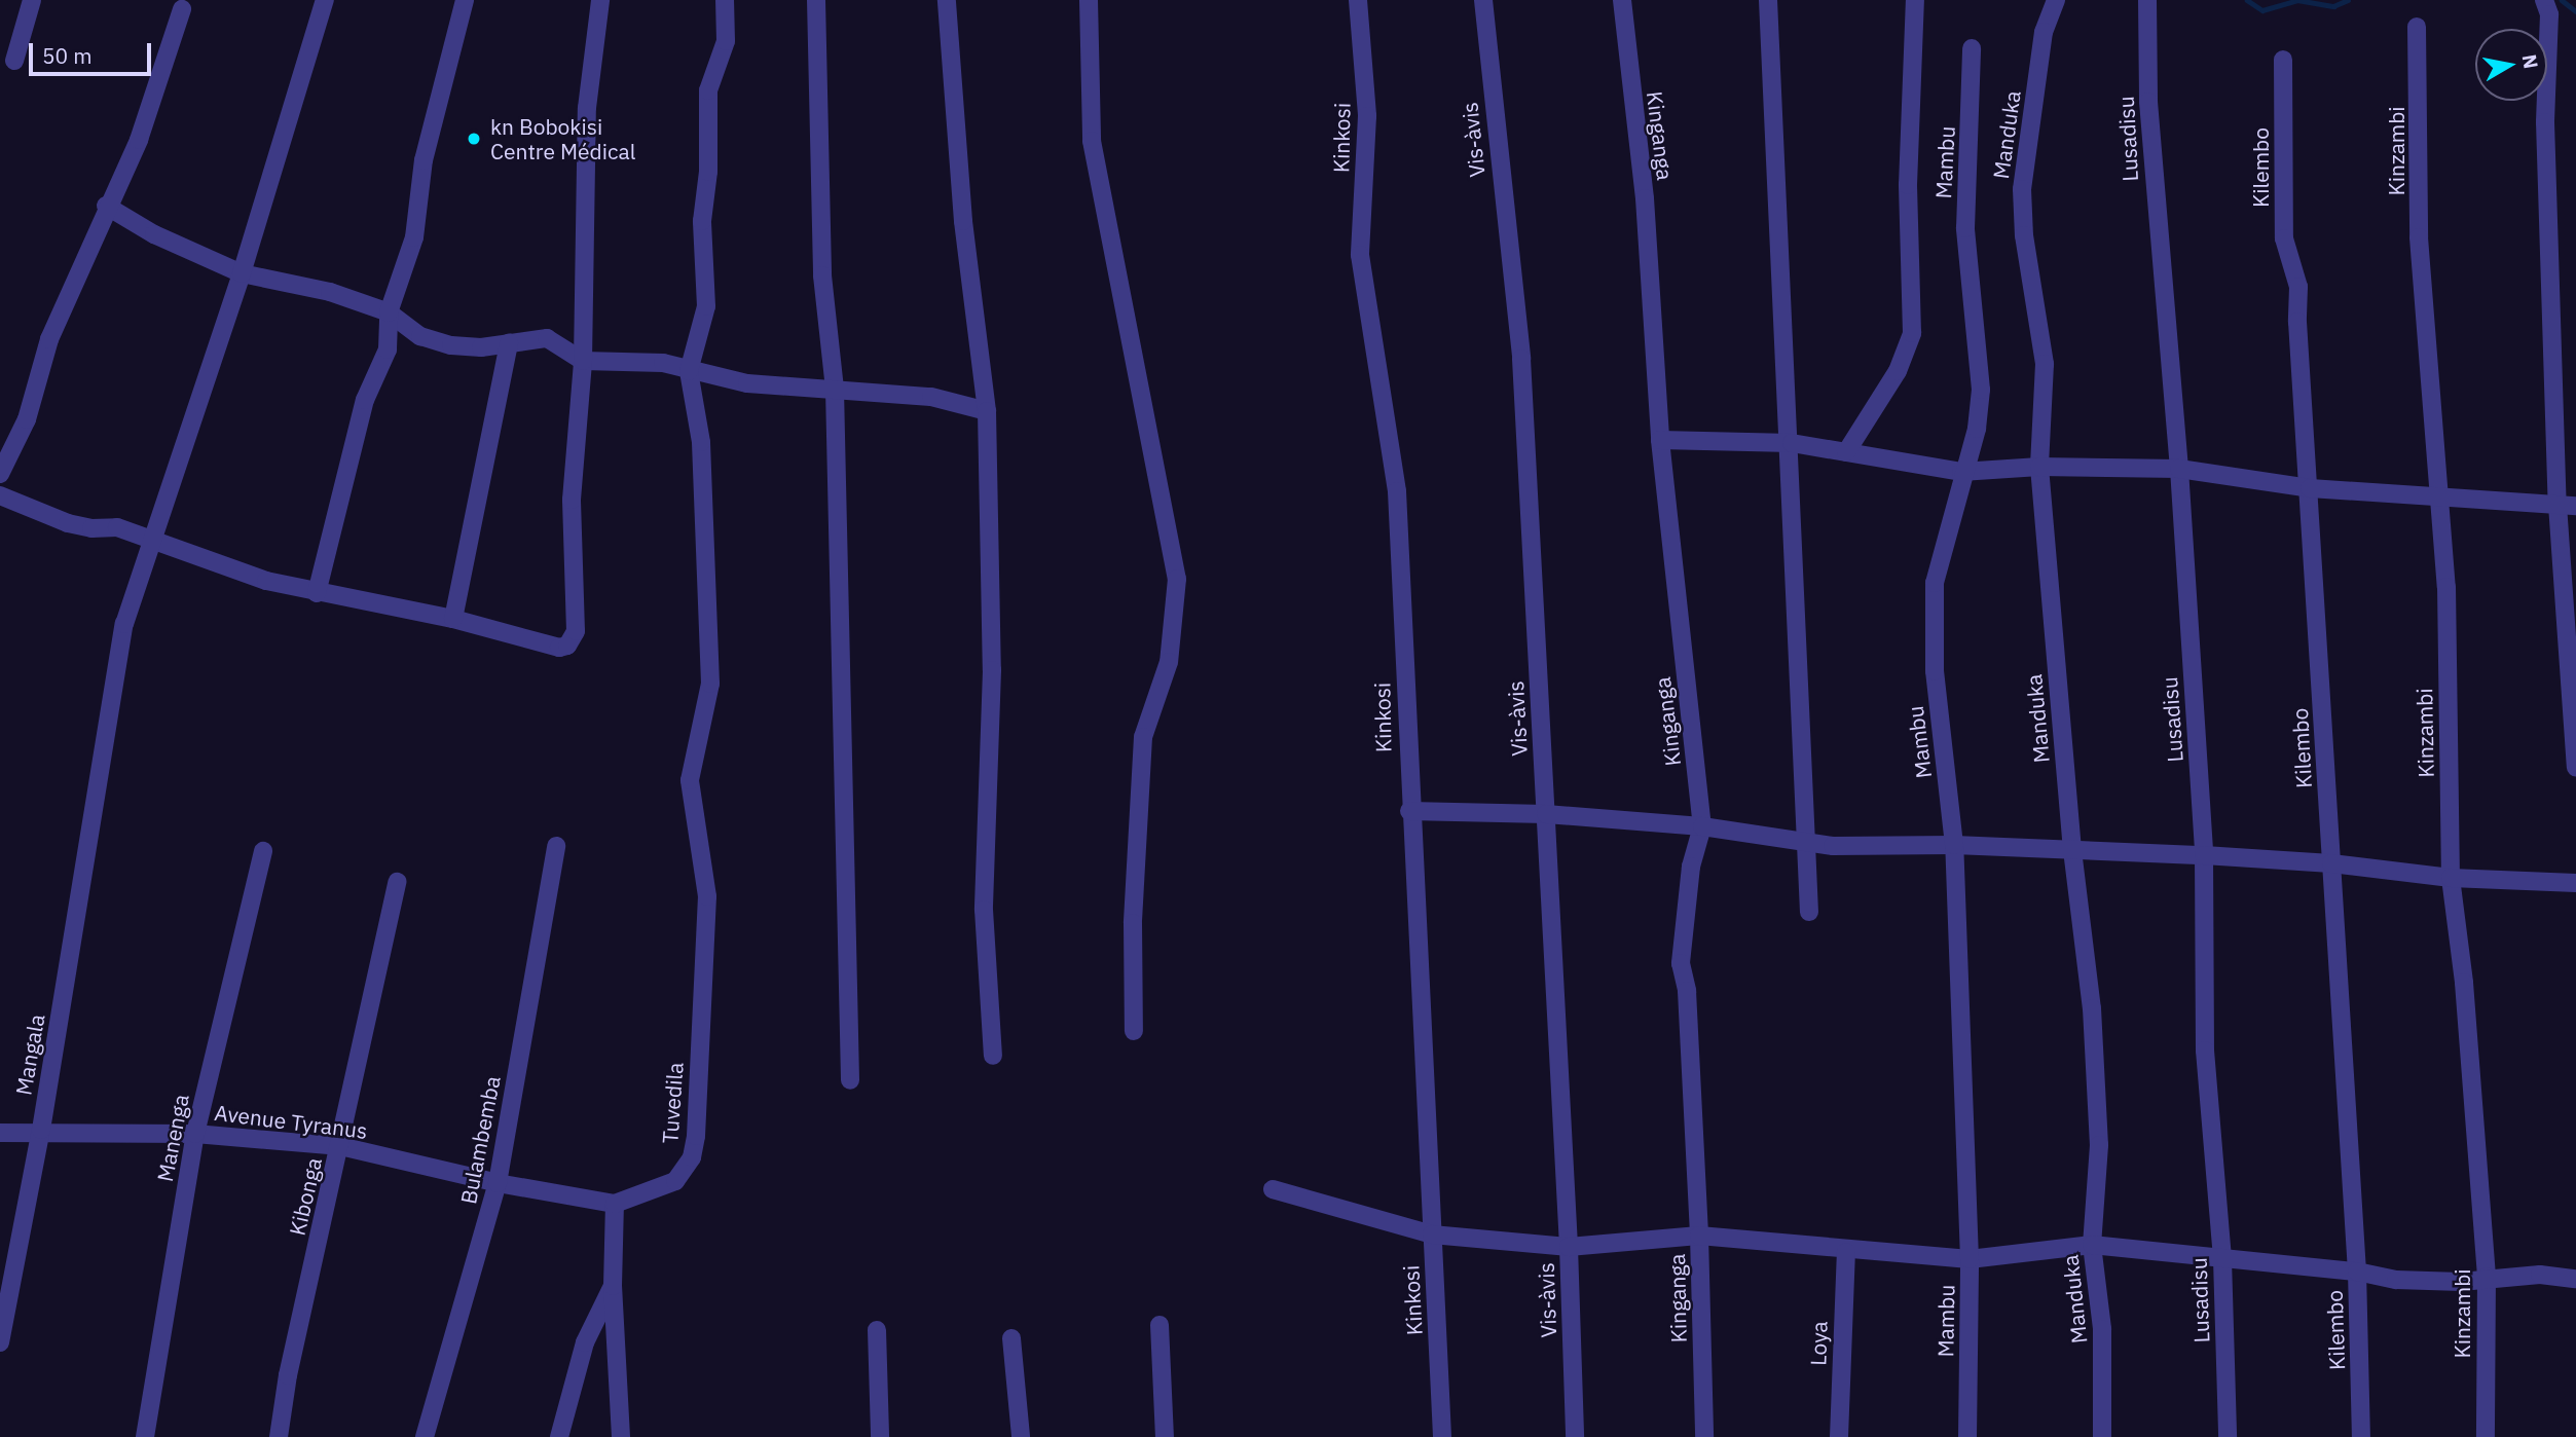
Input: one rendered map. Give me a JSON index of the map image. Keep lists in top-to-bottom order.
{
  "streets": {
    "street": [
      "Manduka",
      "Kinganga",
      "Kinkosi",
      "Lusadisu",
      "Vis-àvis",
      "Kinzambi",
      "Mambu",
      "Kilembo",
      "Mangala",
      "Tuvedila",
      "Avenue Tyranus",
      "Manenga",
      "Bulambemba",
      "Kibonga",
      "Loya"
    ]
  },
  "crossings": [
    ["Mangala", "Avenue Tyranus"],
    ["Tuvedila", "Avenue Tyranus"],
    ["Avenue Tyranus", "Manenga"],
    ["Avenue Tyranus", "Bulambemba"],
    ["Avenue Tyranus", "Kibonga"]
  ],
  "places": ["kn Bobokisi Centre Médical"],
  "scale_bar": "50 m",
  "north": "right"
}
